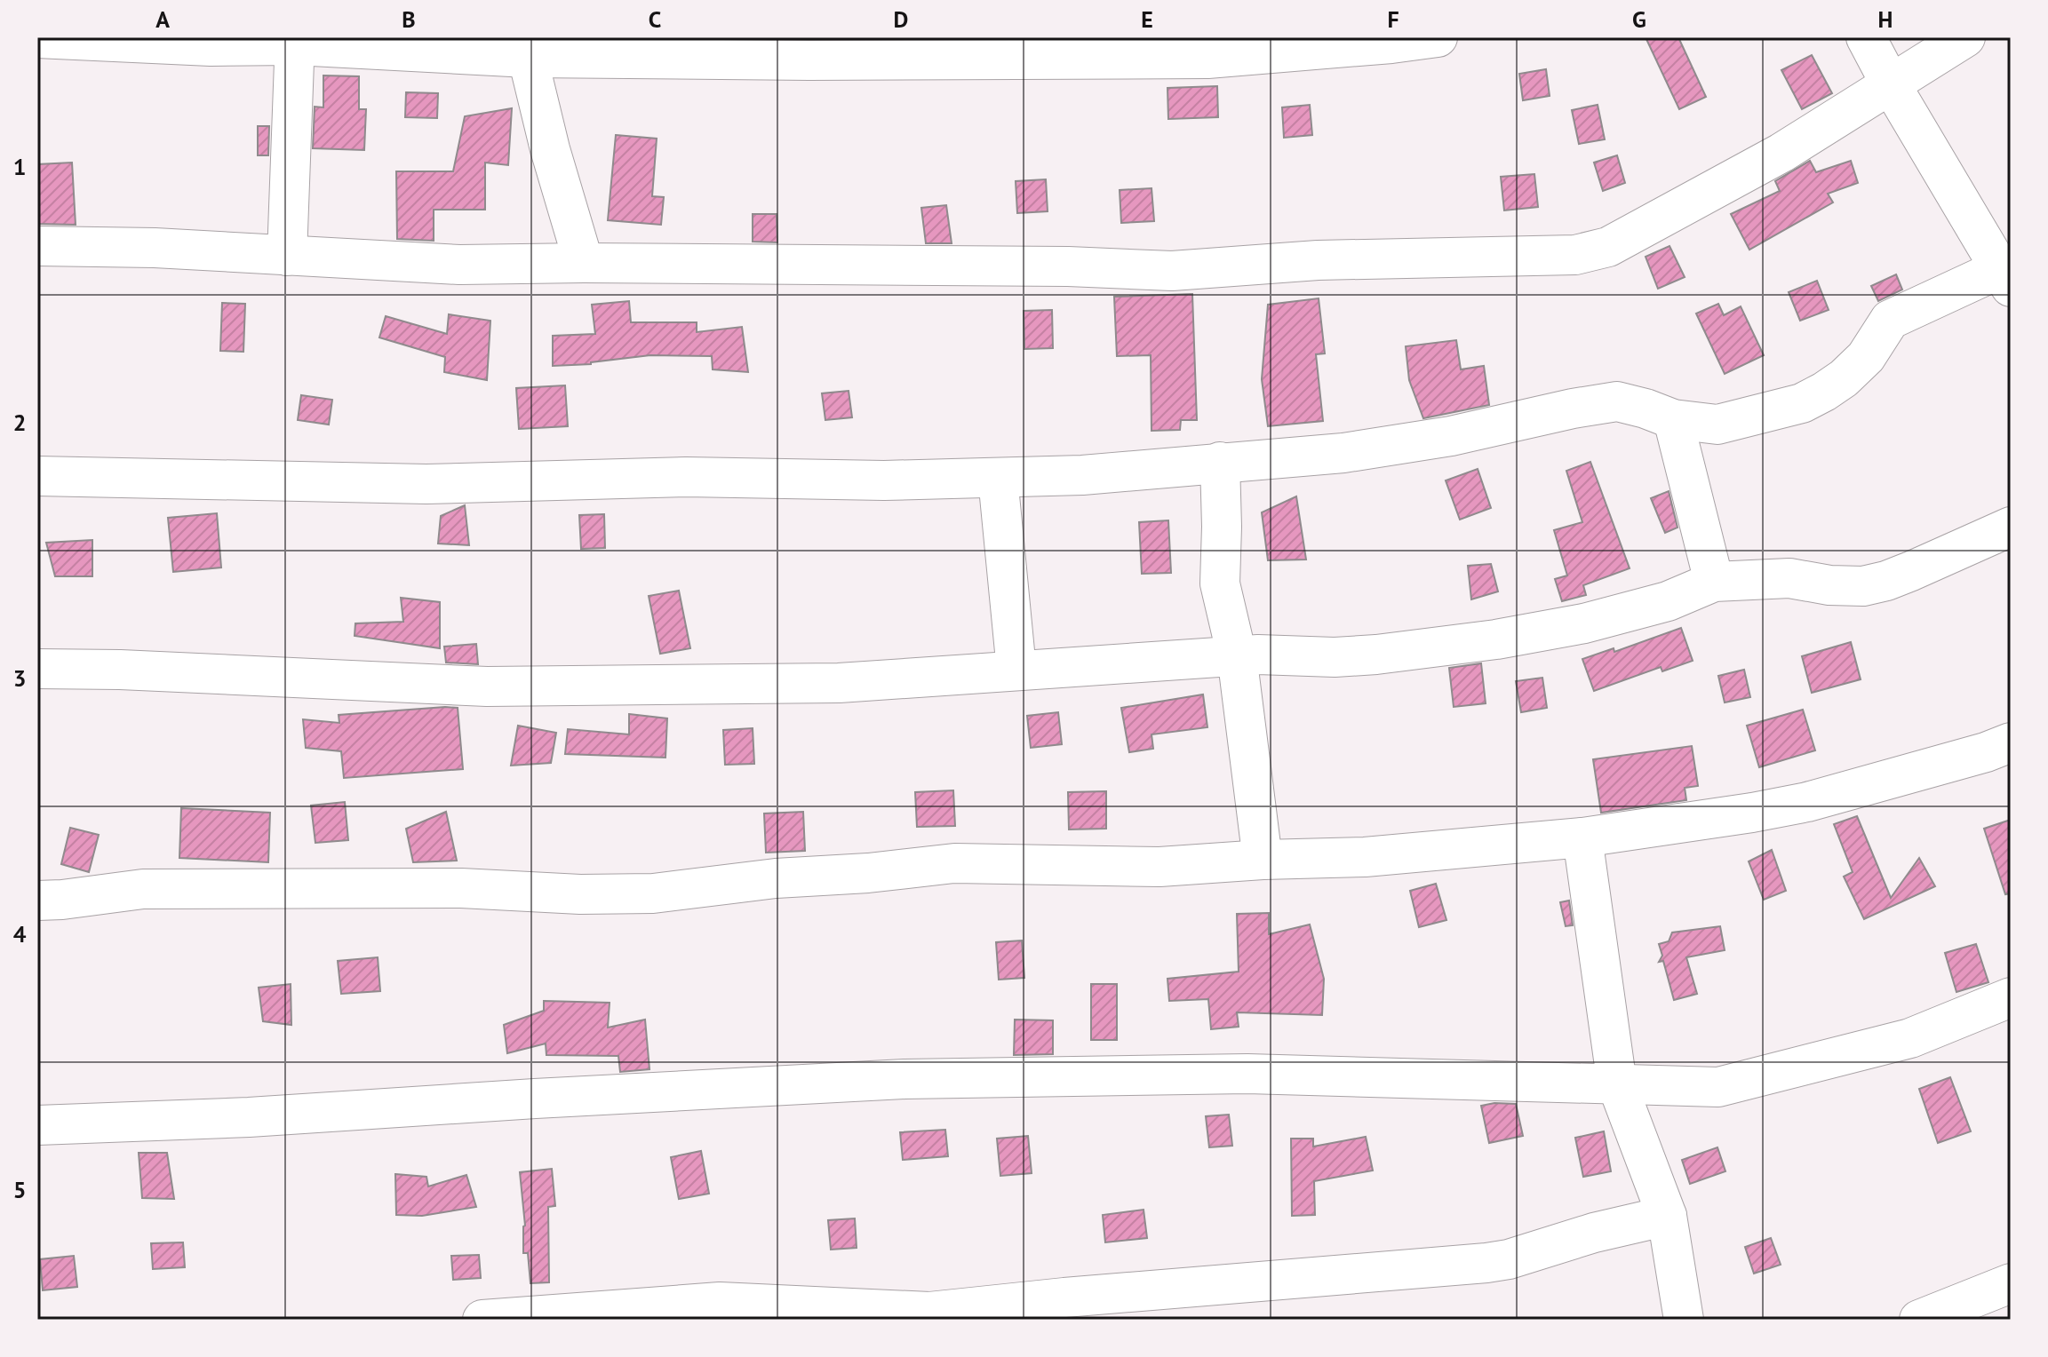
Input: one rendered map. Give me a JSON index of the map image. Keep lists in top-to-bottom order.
{
  "grid": {
    "columns": [
      "A",
      "B",
      "C",
      "D",
      "E",
      "F",
      "G",
      "H"
    ],
    "rows": [
      "1",
      "2",
      "3",
      "4",
      "5"
    ]
  }
}
